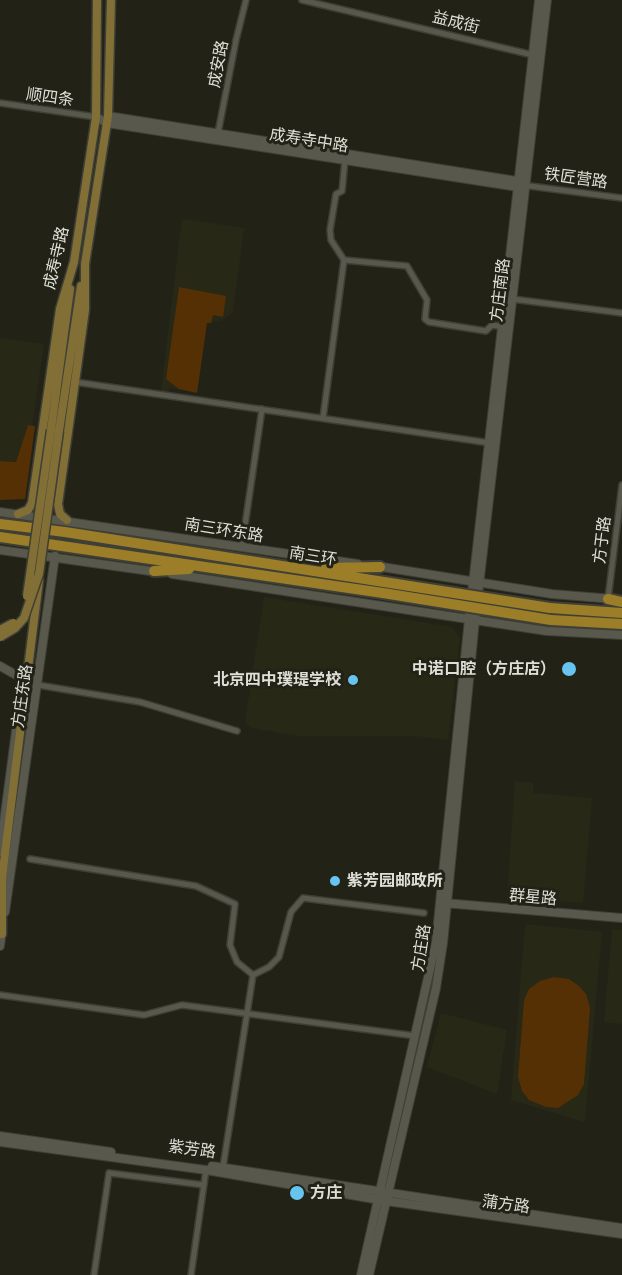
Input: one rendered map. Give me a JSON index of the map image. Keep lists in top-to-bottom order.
{
  "streets": {
    "highway": ["南三环"],
    "main road": ["成寿寺路"],
    "street": [
      "益成街",
      "成安路",
      "顺四条",
      "成寿寺中路",
      "铁匠营路",
      "方庄南路",
      "南三环东路",
      "方于路",
      "方庄东路",
      "群星路",
      "方庄路",
      "紫芳路",
      "蒲方路"
    ]
  },
  "crossings": [
    ["益成街", "方庄南路"],
    ["成安路", "成寿寺中路"],
    ["顺四条", "成寿寺中路"],
    ["顺四条", "成寿寺路"],
    ["成寿寺中路", "铁匠营路"],
    ["成寿寺中路", "成寿寺路"],
    ["成寿寺中路", "方庄南路"],
    ["铁匠营路", "方庄南路"],
    ["成寿寺路", "南三环东路"],
    ["方庄南路", "南三环东路"],
    ["方庄南路", "方庄路"],
    ["南三环东路", "方于路"],
    ["南三环东路", "方庄路"],
    ["群星路", "方庄路"],
    ["方庄路", "紫芳路"],
    ["方庄路", "蒲方路"],
    ["紫芳路", "蒲方路"]
  ],
  "places": [
    "中诺口腔（方庄店）",
    "北京四中璞瑅学校",
    "紫芳园邮政所",
    "方庄"
  ]
}
